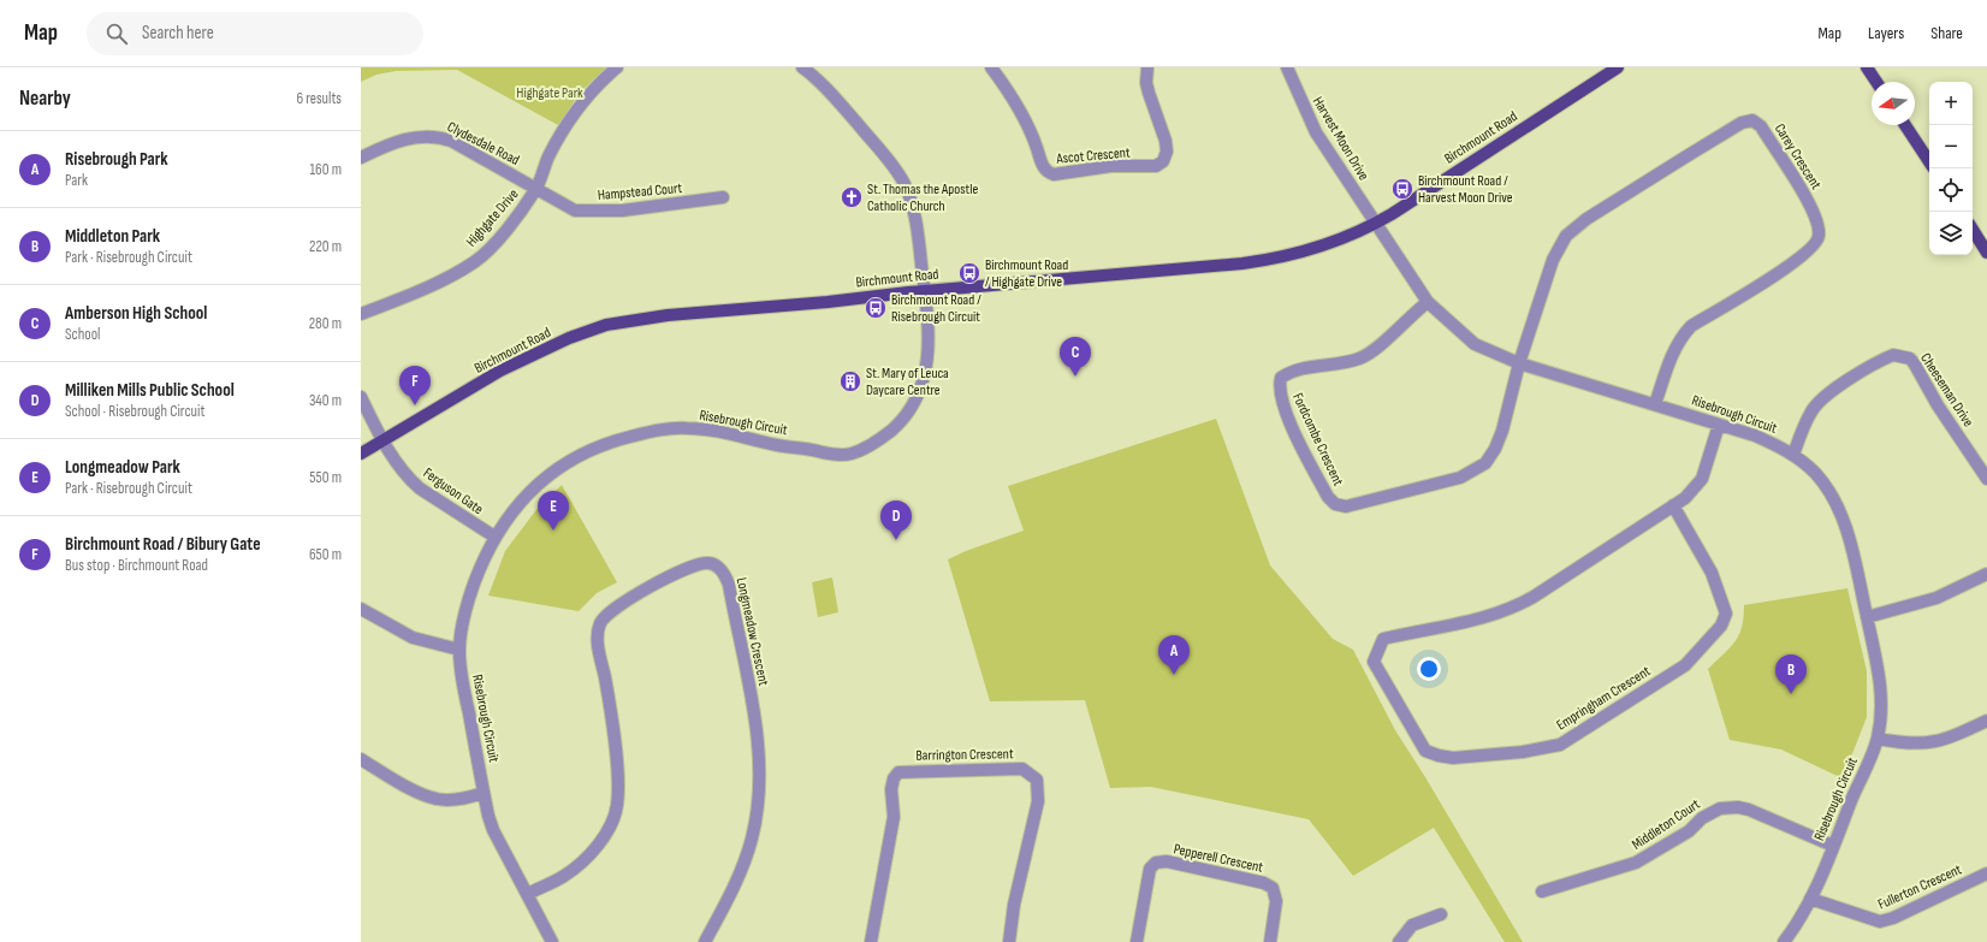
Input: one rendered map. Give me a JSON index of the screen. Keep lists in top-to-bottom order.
{
  "streets": {
    "main road": ["Birchmount Road"],
    "street": [
      "Harvest Moon Drive",
      "Clydesdale Road",
      "Ascot Crescent",
      "Carey Crescent",
      "Hampstead Court",
      "Highgate Drive",
      "Cheeseman Drive",
      "Risebrough Circuit",
      "Fordcombe Crescent",
      "Ferguson Gate",
      "Longmeadow Crescent",
      "Empringham Crescent",
      "Barrington Crescent",
      "Middleton Court",
      "Pepperell Crescent",
      "Fullerton Crescent"
    ]
  },
  "crossings": [
    ["Birchmount Road", "Harvest Moon Drive"],
    ["Birchmount Road", "Risebrough Circuit"],
    ["Birchmount Road", "Ferguson Gate"],
    ["Harvest Moon Drive", "Risebrough Circuit"],
    ["Clydesdale Road", "Hampstead Court"],
    ["Clydesdale Road", "Highgate Drive"],
    ["Carey Crescent", "Risebrough Circuit"],
    ["Carey Crescent", "Fordcombe Crescent"],
    ["Hampstead Court", "Highgate Drive"],
    ["Cheeseman Drive", "Risebrough Circuit"],
    ["Risebrough Circuit", "Fordcombe Crescent"],
    ["Risebrough Circuit", "Ferguson Gate"],
    ["Risebrough Circuit", "Longmeadow Crescent"],
    ["Risebrough Circuit", "Empringham Crescent"],
    ["Risebrough Circuit", "Middleton Court"],
    ["Risebrough Circuit", "Fullerton Crescent"]
  ],
  "parks": ["Highgate Park"],
  "places": {
    "bus stop": ["Birchmount Road / Harvest Moon Drive", "Birchmount Road / Highgate Drive", "Birchmount Road / Risebrough Circuit"],
    "church": ["St. Thomas the Apostle Catholic Church"],
    "building": ["St. Mary of Leuca Daycare Centre"]
  },
  "north": "left",
  "page": {
    "header": "Map",
    "search": "Search here",
    "nav": ["Map", "Layers", "Share"],
    "heading": ["Nearby", "6 results"],
    "map_buttons": ["+", "−"],
    "list": [
      {
        "mark": "A",
        "name": "Risebrough Park",
        "note": "Park",
        "value": "160 m"
      },
      {
        "mark": "B",
        "name": "Middleton Park",
        "note": "Park · Risebrough Circuit",
        "value": "220 m"
      },
      {
        "mark": "C",
        "name": "Amberson High School",
        "note": "School",
        "value": "280 m"
      },
      {
        "mark": "D",
        "name": "Milliken Mills Public School",
        "note": "School · Risebrough Circuit",
        "value": "340 m"
      },
      {
        "mark": "E",
        "name": "Longmeadow Park",
        "note": "Park · Risebrough Circuit",
        "value": "550 m"
      },
      {
        "mark": "F",
        "name": "Birchmount Road / Bibury Gate",
        "note": "Bus stop · Birchmount Road",
        "value": "650 m"
      }
    ],
    "pins": [
      "C",
      "F",
      "E",
      "D",
      "A",
      "B"
    ]
  }
}
